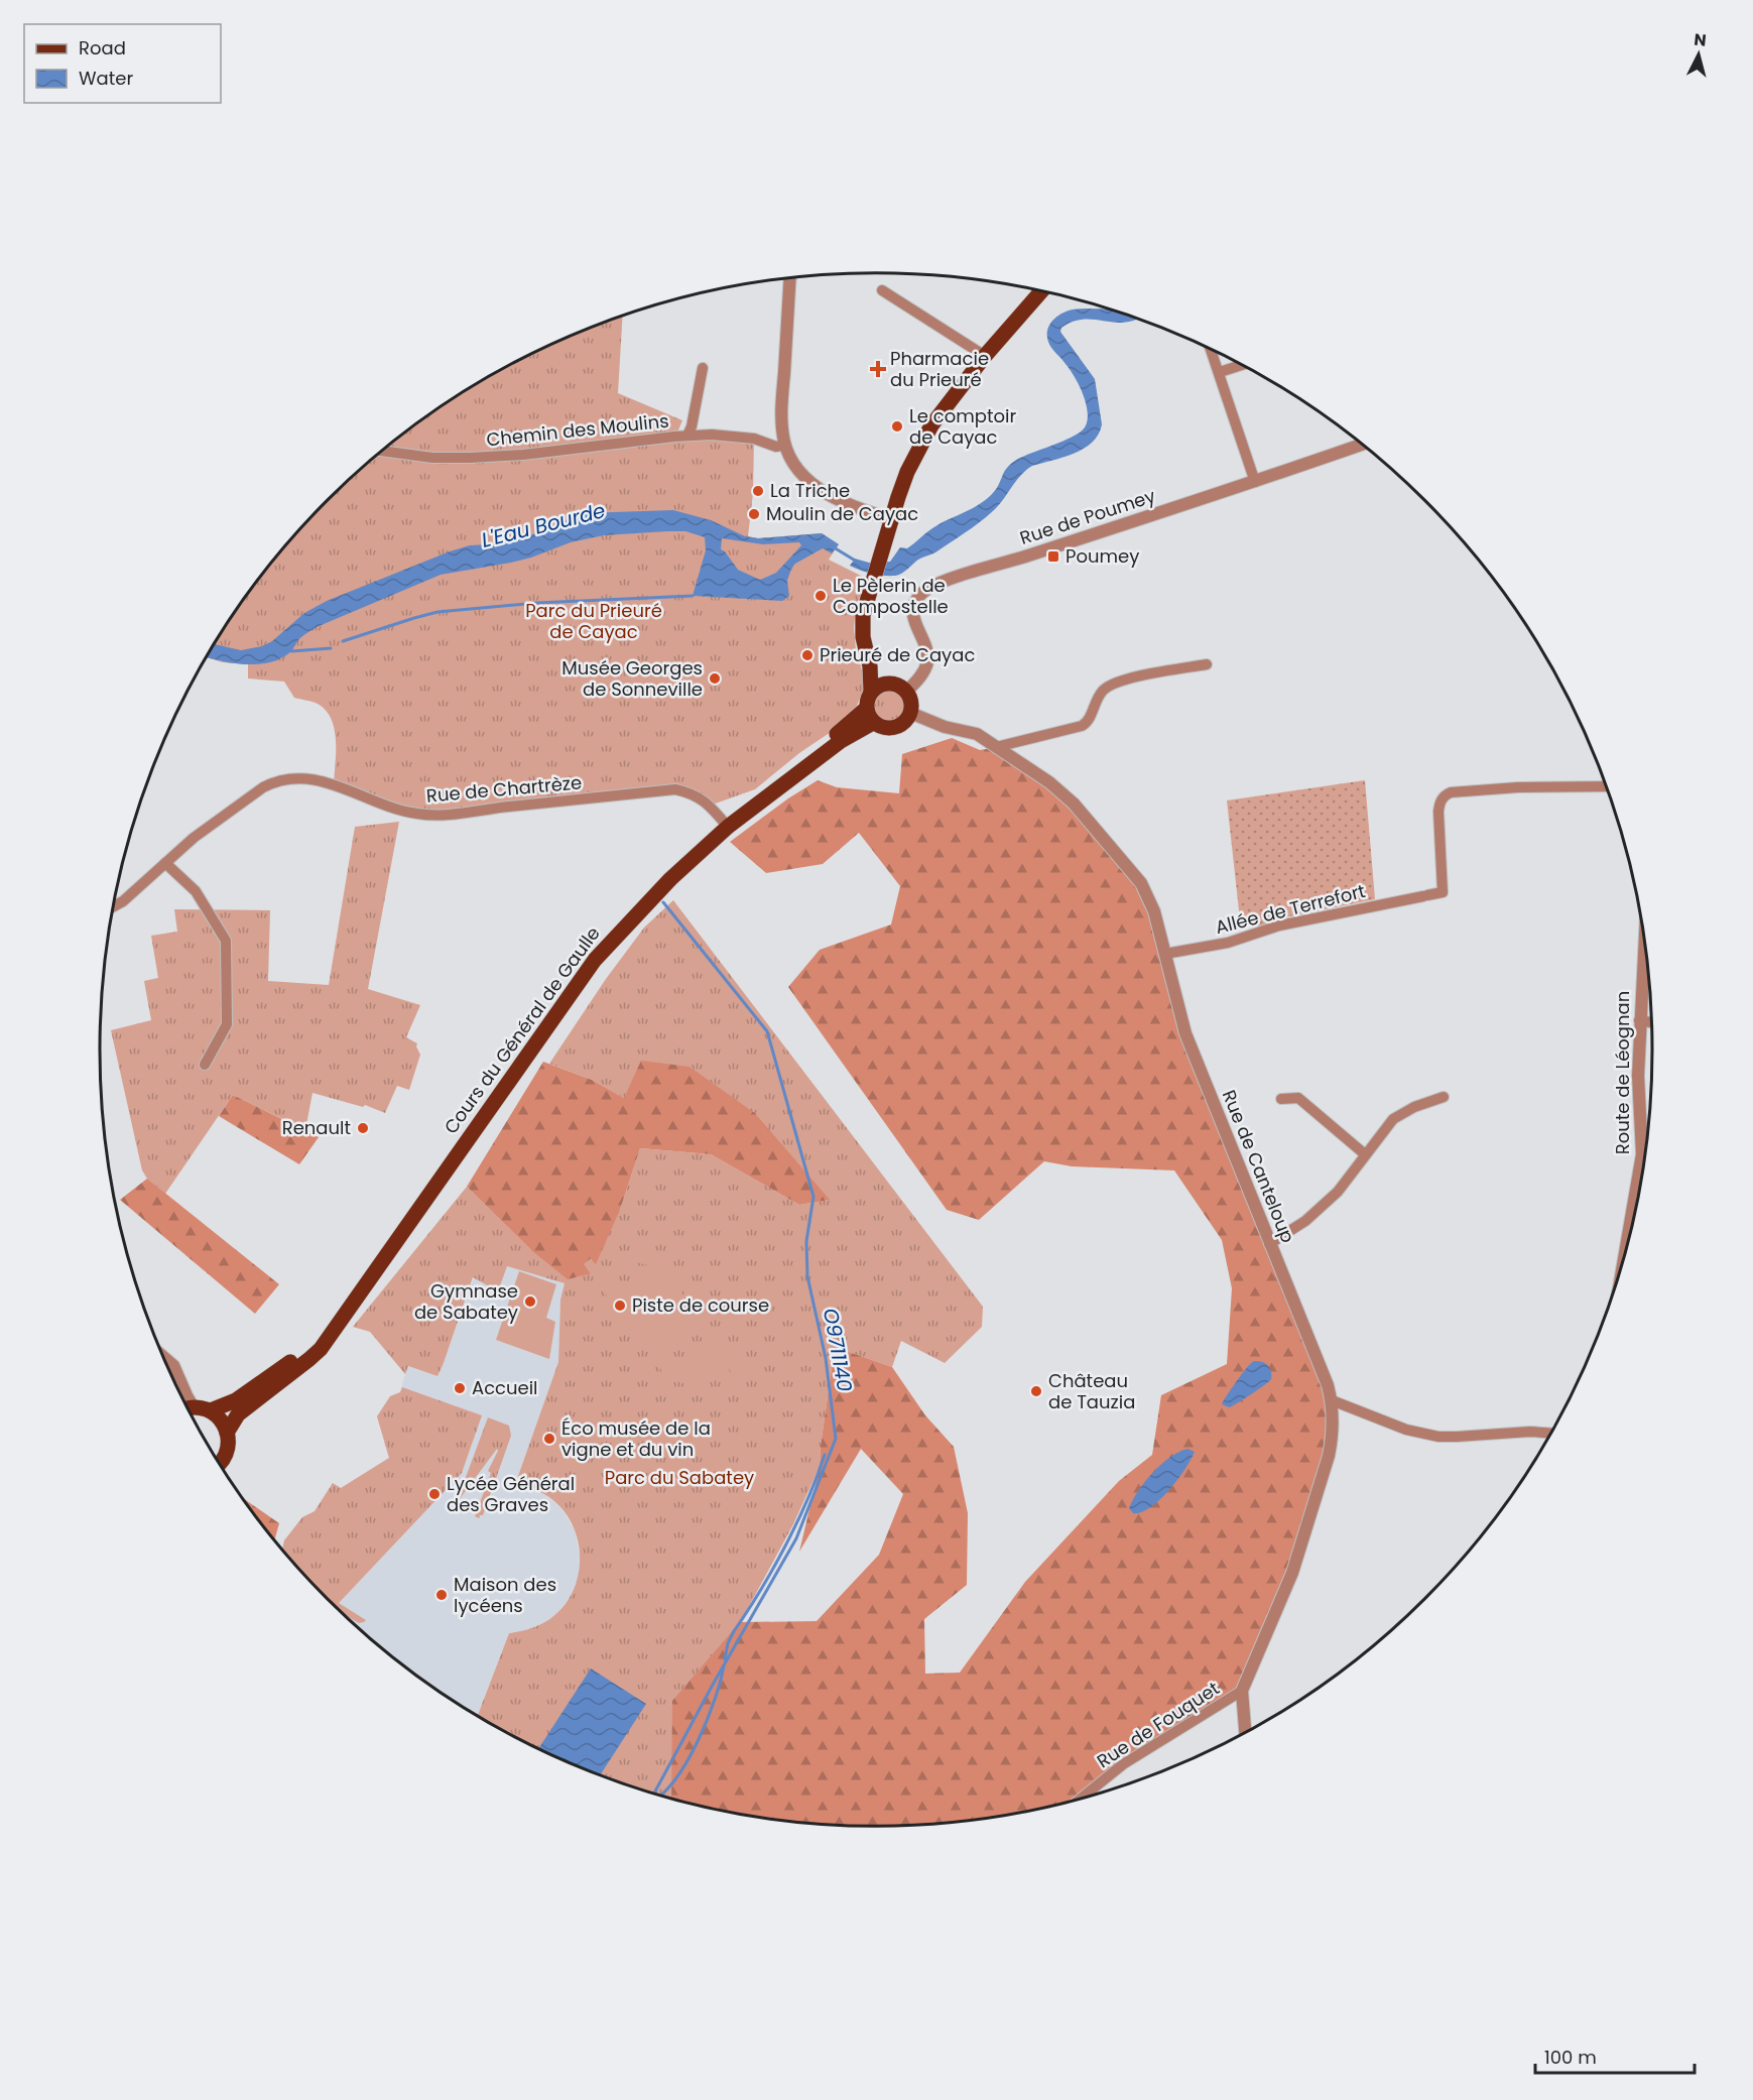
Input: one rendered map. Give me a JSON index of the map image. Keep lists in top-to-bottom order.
{
  "streets": {
    "main road": ["Cours du Général de Gaulle"],
    "street": [
      "Chemin des Moulins",
      "Rue de Poumey",
      "Rue de Chartrèze",
      "Allée de Terrefort",
      "Route de Léognan",
      "Rue de Canteloup",
      "Rue de Fouquet"
    ]
  },
  "crossings": [
    ["Rue de Poumey", "Cours du Général de Gaulle"],
    ["Rue de Poumey", "Rue de Canteloup"],
    ["Rue de Chartrèze", "Cours du Général de Gaulle"],
    ["Allée de Terrefort", "Rue de Canteloup"],
    ["Cours du Général de Gaulle", "Rue de Canteloup"],
    ["Rue de Canteloup", "Rue de Fouquet"]
  ],
  "water": ["L'Eau Bourde", "O9711140"],
  "parks": ["Parc du Prieuré de Cayac", "Parc du Sabatey"],
  "places": {
    "health": ["Pharmacie du Prieuré"],
    "other": [
      "Le comptoir de Cayac",
      "La Triche",
      "Moulin de Cayac",
      "Le Pèlerin de Compostelle",
      "Prieuré de Cayac",
      "Musée Georges de Sonneville",
      "Renault",
      "Gymnase de Sabatey",
      "Piste de course",
      "Accueil",
      "Château de Tauzia",
      "Éco musée de la vigne et du vin",
      "Lycée Général des Graves",
      "Maison des lycéens"
    ],
    "transit": ["Poumey"]
  },
  "legend": ["Road", "Water"],
  "scale_bar": "100 m",
  "north": "top"
}
